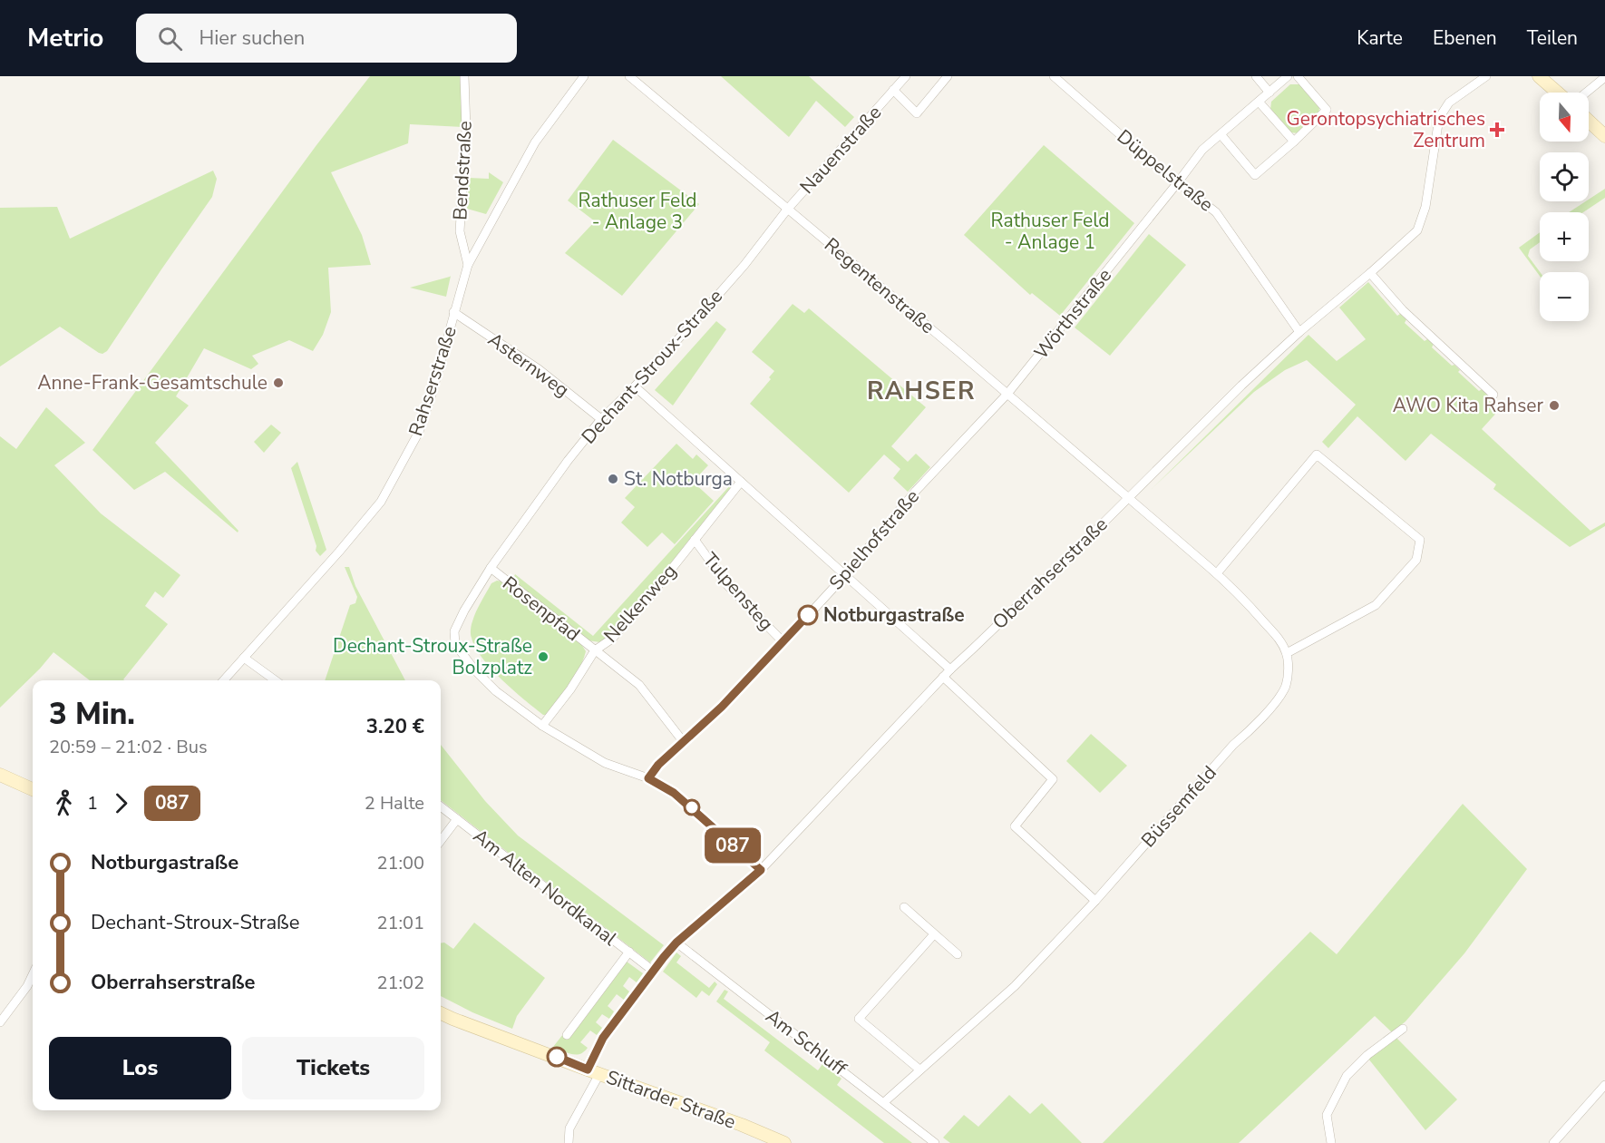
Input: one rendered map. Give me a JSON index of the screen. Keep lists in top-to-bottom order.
{
  "streets": {
    "street": [
      "Nauenstraße",
      "Bendstraße",
      "Düppelstraße",
      "Regentenstraße",
      "Wörthstraße",
      "Asternweg",
      "Dechant-Stroux-Straße",
      "Rahserstraße",
      "Spielhofstraße",
      "Oberrahserstraße",
      "Tulpensteg",
      "Nelkenweg",
      "Rosenpfad",
      "Büssemfeld",
      "Am Alten Nordkanal",
      "Am Schluff",
      "Sittarder Straße"
    ]
  },
  "crossings": [
    ["Nauenstraße", "Regentenstraße"],
    ["Nauenstraße", "Dechant-Stroux-Straße"],
    ["Bendstraße", "Rahserstraße"],
    ["Düppelstraße", "Wörthstraße"],
    ["Düppelstraße", "Oberrahserstraße"],
    ["Regentenstraße", "Wörthstraße"],
    ["Regentenstraße", "Dechant-Stroux-Straße"],
    ["Regentenstraße", "Spielhofstraße"],
    ["Regentenstraße", "Oberrahserstraße"],
    ["Wörthstraße", "Spielhofstraße"],
    ["Asternweg", "Dechant-Stroux-Straße"],
    ["Asternweg", "Rahserstraße"],
    ["Dechant-Stroux-Straße", "Spielhofstraße"],
    ["Dechant-Stroux-Straße", "Oberrahserstraße"],
    ["Dechant-Stroux-Straße", "Nelkenweg"],
    ["Dechant-Stroux-Straße", "Rosenpfad"],
    ["Spielhofstraße", "Tulpensteg"],
    ["Spielhofstraße", "Rosenpfad"],
    ["Oberrahserstraße", "Am Alten Nordkanal"],
    ["Oberrahserstraße", "Am Schluff"],
    ["Oberrahserstraße", "Sittarder Straße"],
    ["Tulpensteg", "Nelkenweg"],
    ["Nelkenweg", "Rosenpfad"],
    ["Büssemfeld", "Am Schluff"]
  ],
  "districts": ["RAHSER"],
  "parks": ["Rathuser Feld - Anlage 3", "Rathuser Feld - Anlage 1"],
  "places": {
    "health": ["Gerontopsychiatrisches Zentrum"],
    "other": [
      "Anne-Frank-Gesamtschule",
      "AWO Kita Rahser",
      "St. Notburga",
      "Notburgastraße",
      "Dechant-Stroux-Straße Bolzplatz"
    ]
  },
  "lines": ["bus line 087"],
  "north": "bottom",
  "page": {
    "header": "Metrio",
    "search": "Hier suchen",
    "nav": ["Karte", "Ebenen", "Teilen"],
    "on_map": "087",
    "map_buttons": ["+", "−"],
    "heading": ["3 Min.", "20:59 – 21:02 · Bus", "3.20 €"],
    "legs": ["1", "087", "2 Halte"],
    "list": [
      {
        "name": "Notburgastraße",
        "value": "21:00"
      },
      {
        "name": "Dechant-Stroux-Straße",
        "value": "21:01"
      },
      {
        "name": "Oberrahserstraße",
        "value": "21:02"
      }
    ],
    "buttons": ["Los", "Tickets"]
  }
}
